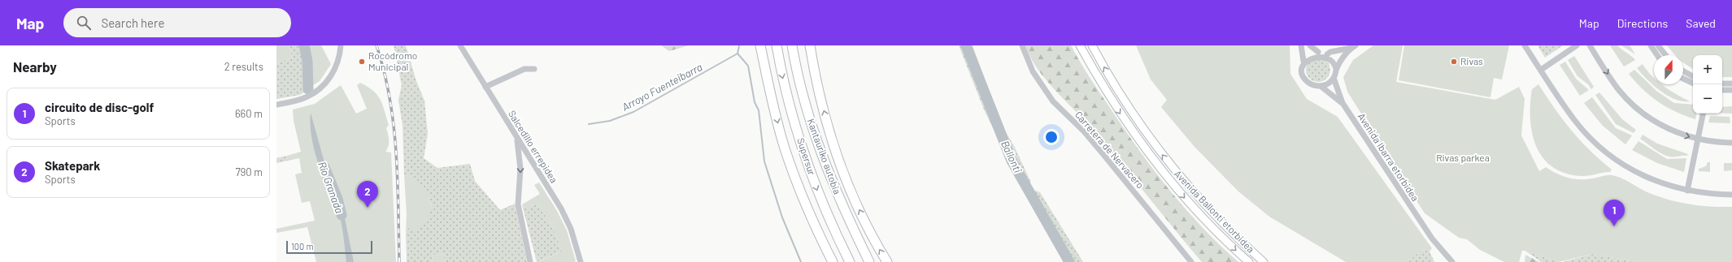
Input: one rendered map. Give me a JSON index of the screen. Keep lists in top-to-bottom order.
{
  "streets": {
    "highway": ["Supersur", "Kantauriko autobia"],
    "main road": ["Avenida Ballonti etorbidea"],
    "street": ["Salcedillo errepidea", "Carretera de Nervacero", "Avenida Ibarra etorbidea"]
  },
  "water": ["Arroyo Fuenteibarra", "Ballonti", "Río Granada"],
  "parks": ["Rivas parkea"],
  "places": ["Rocódromo Municipal", "Rivas"],
  "scale_bar": "100 m",
  "north": "top",
  "page": {
    "header": "Map",
    "search": "Search here",
    "nav": ["Map", "Directions", "Saved"],
    "heading": ["Nearby", "2 results"],
    "map_buttons": ["+", "−"],
    "list": [
      {
        "mark": "1",
        "name": "circuito de disc-golf",
        "note": "Sports",
        "value": "660 m"
      },
      {
        "mark": "2",
        "name": "Skatepark",
        "note": "Sports",
        "value": "790 m"
      }
    ],
    "pins": ["2", "1"],
    "scale": "100 m"
  }
}
